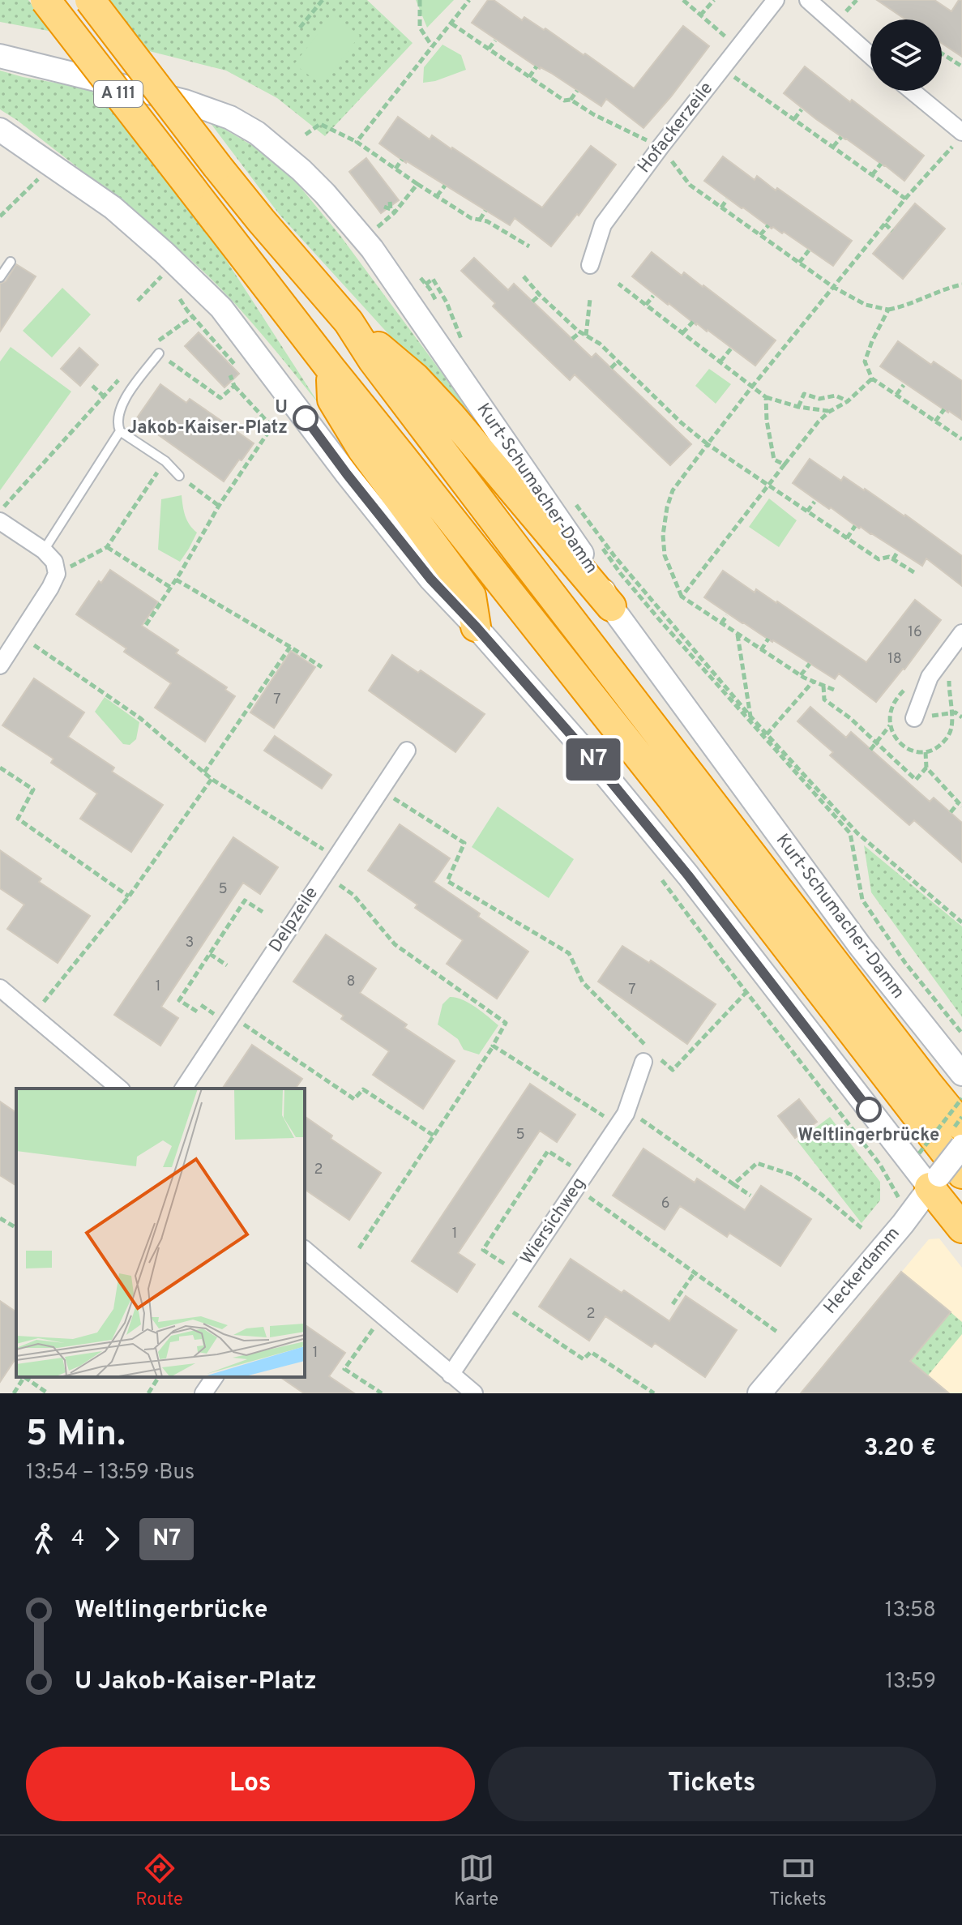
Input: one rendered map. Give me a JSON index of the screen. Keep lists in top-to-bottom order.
{
  "streets": {
    "highway": ["A 111"],
    "main road": ["Kurt-Schumacher-Damm", "Heckerdamm"],
    "street": ["Hofackerzeile", "Delpzeile", "Wiersichweg"]
  },
  "crossings": [
    ["A 111", "Heckerdamm"]
  ],
  "places": ["U Jakob-Kaiser-Platz", "Weltlingerbrücke"],
  "lines": ["bus line N7"],
  "house_numbers": [
    "16",
    "18",
    "7",
    "5",
    "3",
    "8",
    "1",
    "7",
    "5",
    "2",
    "6",
    "1",
    "2",
    "1"
  ],
  "page": {
    "on_map": "N7",
    "heading": ["5 Min.", "13:54 – 13:59 · Bus", "3.20 €"],
    "legs": ["4", "N7"],
    "list": [
      {
        "name": "Weltlingerbrücke",
        "value": "13:58"
      },
      {
        "name": "U Jakob-Kaiser-Platz",
        "value": "13:59"
      }
    ],
    "buttons": ["Los", "Tickets"],
    "tabs": ["Route", "Karte", "Tickets"]
  }
}
